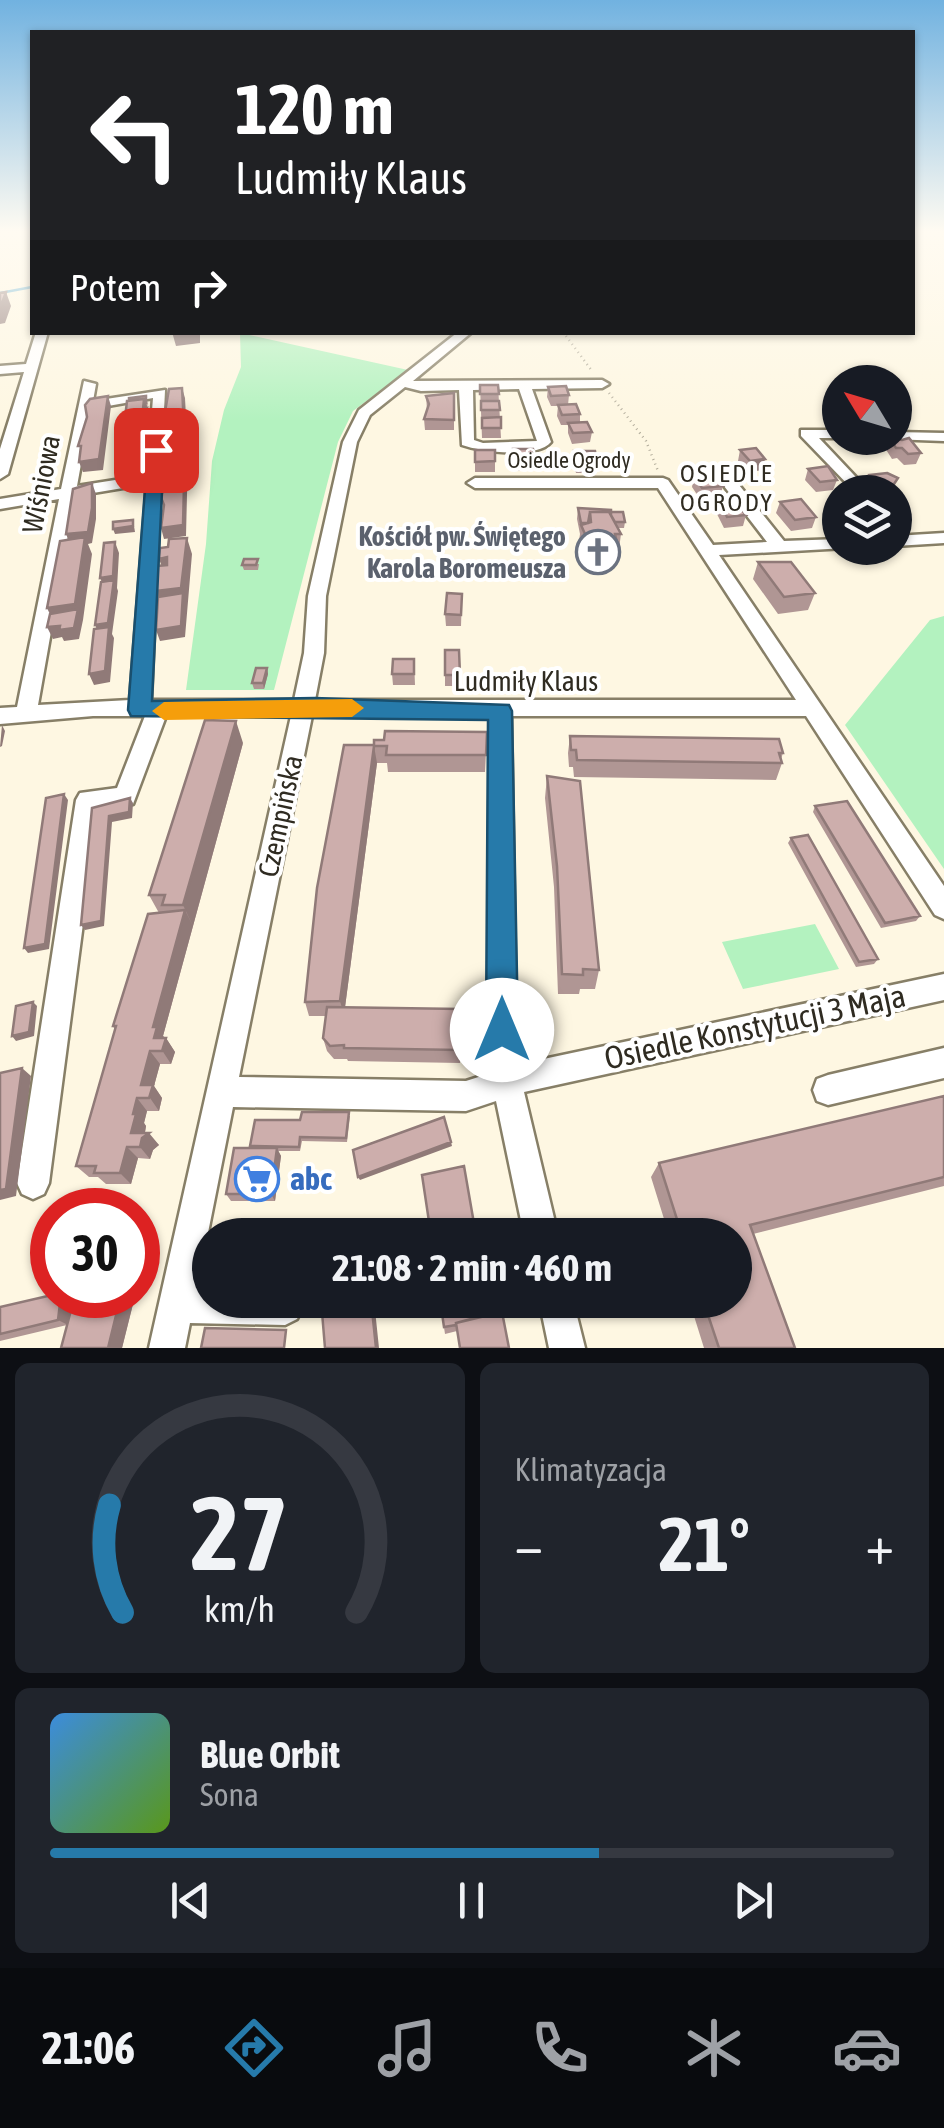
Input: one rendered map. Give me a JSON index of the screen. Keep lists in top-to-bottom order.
{
  "streets": {
    "street": [
      "Osiedle Ogrody",
      "Wiśniowa",
      "Ludmiły Klaus",
      "Czempińska",
      "Osiedle Konstytucji 3 Maja"
    ]
  },
  "crossings": [
    ["Wiśniowa", "Ludmiły Klaus"],
    ["Ludmiły Klaus", "Czempińska"],
    ["Czempińska", "Osiedle Konstytucji 3 Maja"]
  ],
  "districts": ["OSIEDLE OGRODY"],
  "places": {
    "church": ["Kościół pw. Świętego Karola Boromeusza"],
    "supermarket": ["abc"]
  },
  "north": "top left",
  "page": {
    "turn": ["120 m", "Ludmiły Klaus"],
    "then": "Potem",
    "limit": "30",
    "trip": "21:08 · 2 min · 460 m",
    "tile": "Klimatyzacja",
    "heat": ["−", "21°", "+"],
    "song": ["Blue Orbit", "Sona"],
    "tabs": "21:06",
    "gauge": ["27", "km/h"]
  }
}
